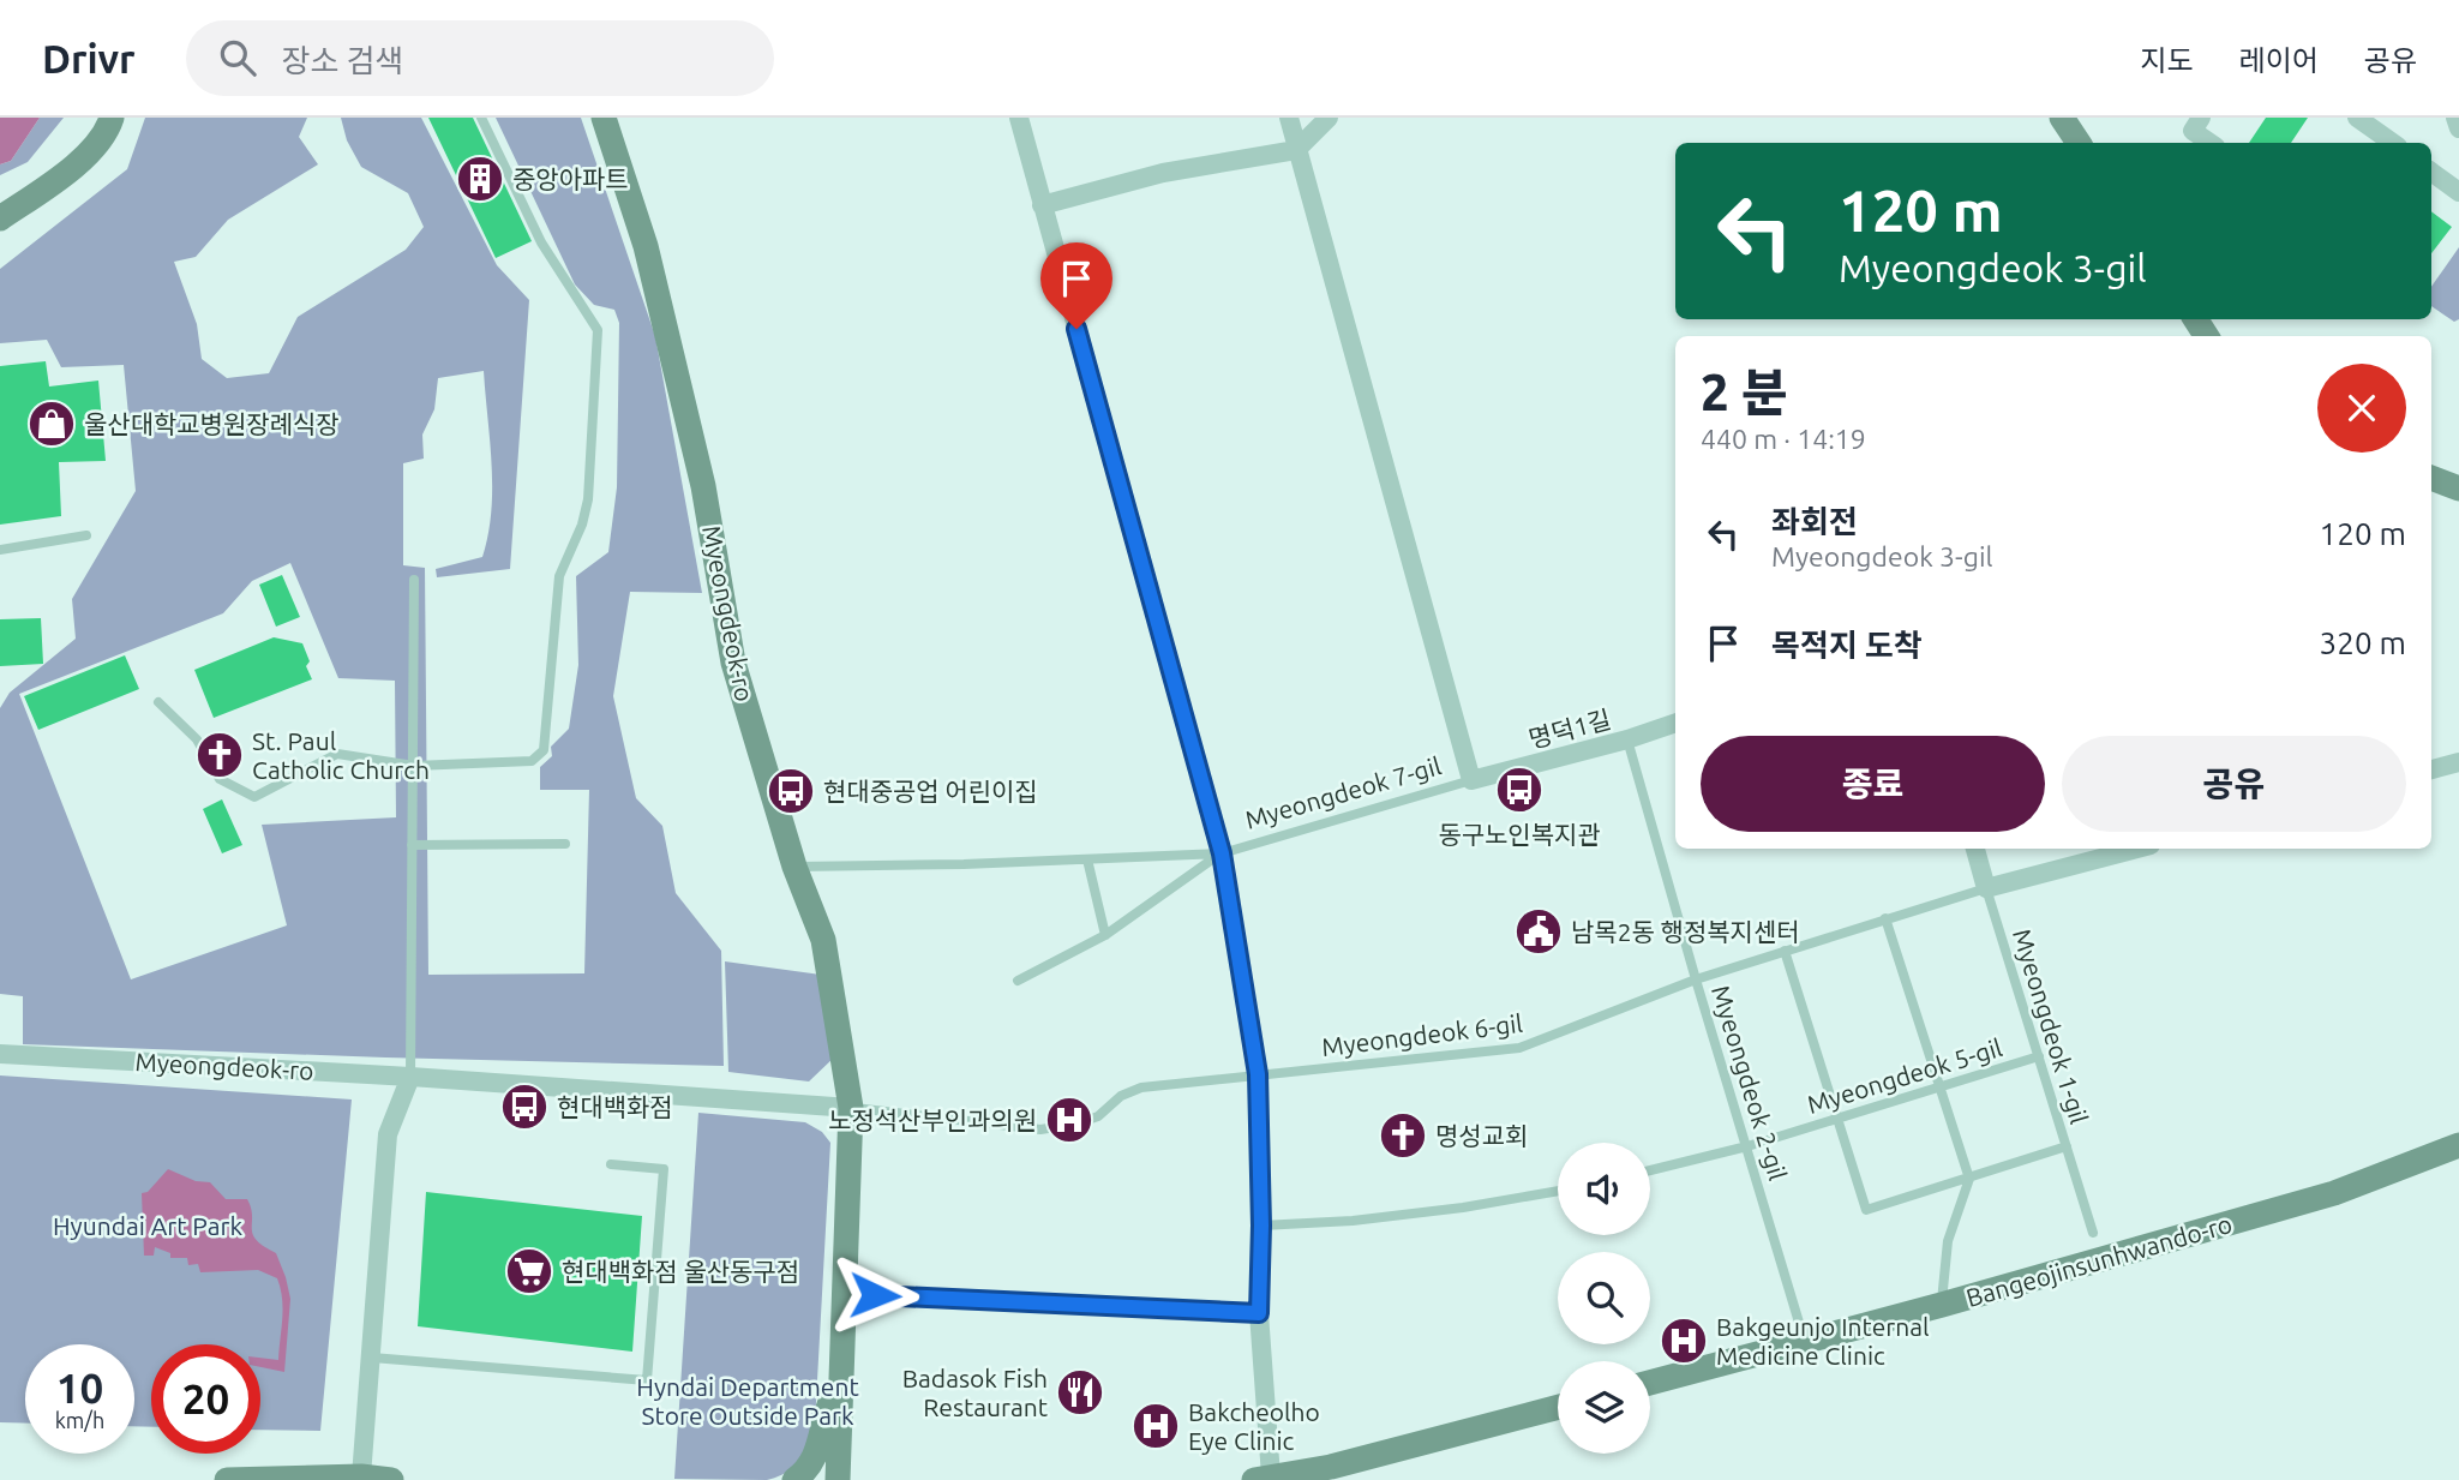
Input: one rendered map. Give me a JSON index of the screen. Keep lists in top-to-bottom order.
{
  "streets": {
    "street": [
      "Myeongdeok-ro",
      "명덕1길",
      "Myeongdeok 7-gil",
      "Bangeojinsunhwando-ro"
    ],
    "lane": [
      "Myeongdeok 1-gil",
      "Myeongdeok 6-gil",
      "Myeongdeok 5-gil",
      "Myeongdeok 2-gil"
    ]
  },
  "crossings": [
    ["Myeongdeok-ro", "Myeongdeok 7-gil"],
    ["Myeongdeok-ro", "Myeongdeok 6-gil"],
    ["명덕1길", "Myeongdeok 7-gil"],
    ["명덕1길", "Myeongdeok 2-gil"],
    ["Myeongdeok 1-gil", "Myeongdeok 6-gil"],
    ["Myeongdeok 1-gil", "Myeongdeok 5-gil"],
    ["Myeongdeok 6-gil", "Myeongdeok 2-gil"],
    ["Myeongdeok 5-gil", "Myeongdeok 2-gil"],
    ["Myeongdeok 2-gil", "Bangeojinsunhwando-ro"]
  ],
  "parks": ["Hyundai Art Park", "Hyndai Department Store Outside Park"],
  "places": {
    "building": ["중앙아파트"],
    "shop": ["울산대학교병원장례식장"],
    "church": ["St. Paul Catholic Church", "명성교회"],
    "bus stop": ["동구노인복지관", "현대중공업 어린이집", "현대백화점"],
    "public building": ["남목2동 행정복지센터"],
    "hospital": ["노정석산부인과의원", "Bakgeunjo Internal Medicine Clinic", "Bakcheolho Eye Clinic"],
    "supermarket": ["현대백화점 울산동구점"],
    "restaurant": ["Badasok Fish Restaurant"]
  },
  "page": {
    "header": "Drivr",
    "search": "장소 검색",
    "nav": ["지도", "레이어", "공유"],
    "turn": ["120 m", "Myeongdeok 3-gil"],
    "heading": ["2 분", "440 m · 14:19"],
    "list": [
      {
        "name": "좌회전",
        "note": "Myeongdeok 3-gil",
        "value": "120 m"
      },
      {
        "name": "목적지 도착",
        "value": "320 m"
      }
    ],
    "buttons": ["종료", "공유"],
    "speed": "10 km/h",
    "limit": "20"
  }
}
